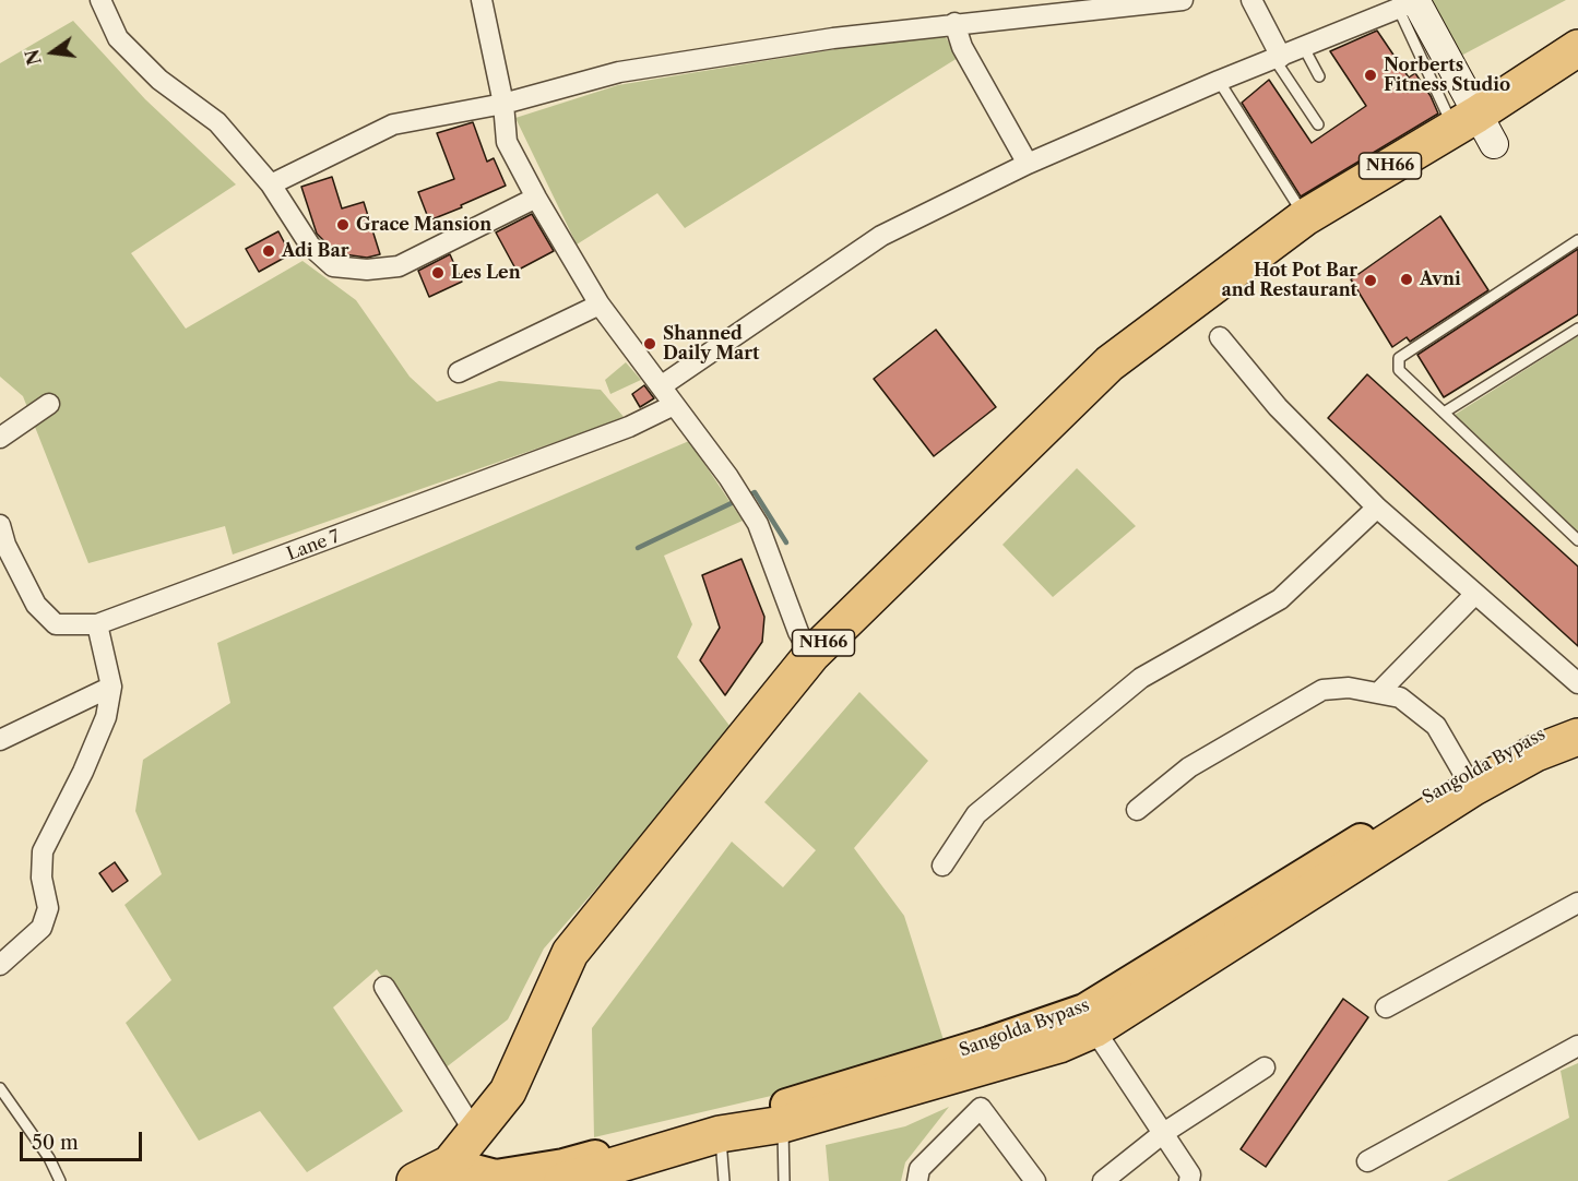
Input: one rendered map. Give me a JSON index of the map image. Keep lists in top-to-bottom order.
{
  "streets": {
    "highway": ["NH66", "Sangolda Bypass"],
    "street": ["Lane 7"]
  },
  "crossings": [
    ["NH66", "Sangolda Bypass"]
  ],
  "places": [
    "Norberts Fitness Studio",
    "Grace Mansion",
    "Adi Bar",
    "Les Len",
    "Avni",
    "Hot Pot Bar and Restaurant",
    "Shanned Daily Mart"
  ],
  "scale_bar": "50 m",
  "north": "left"
}
